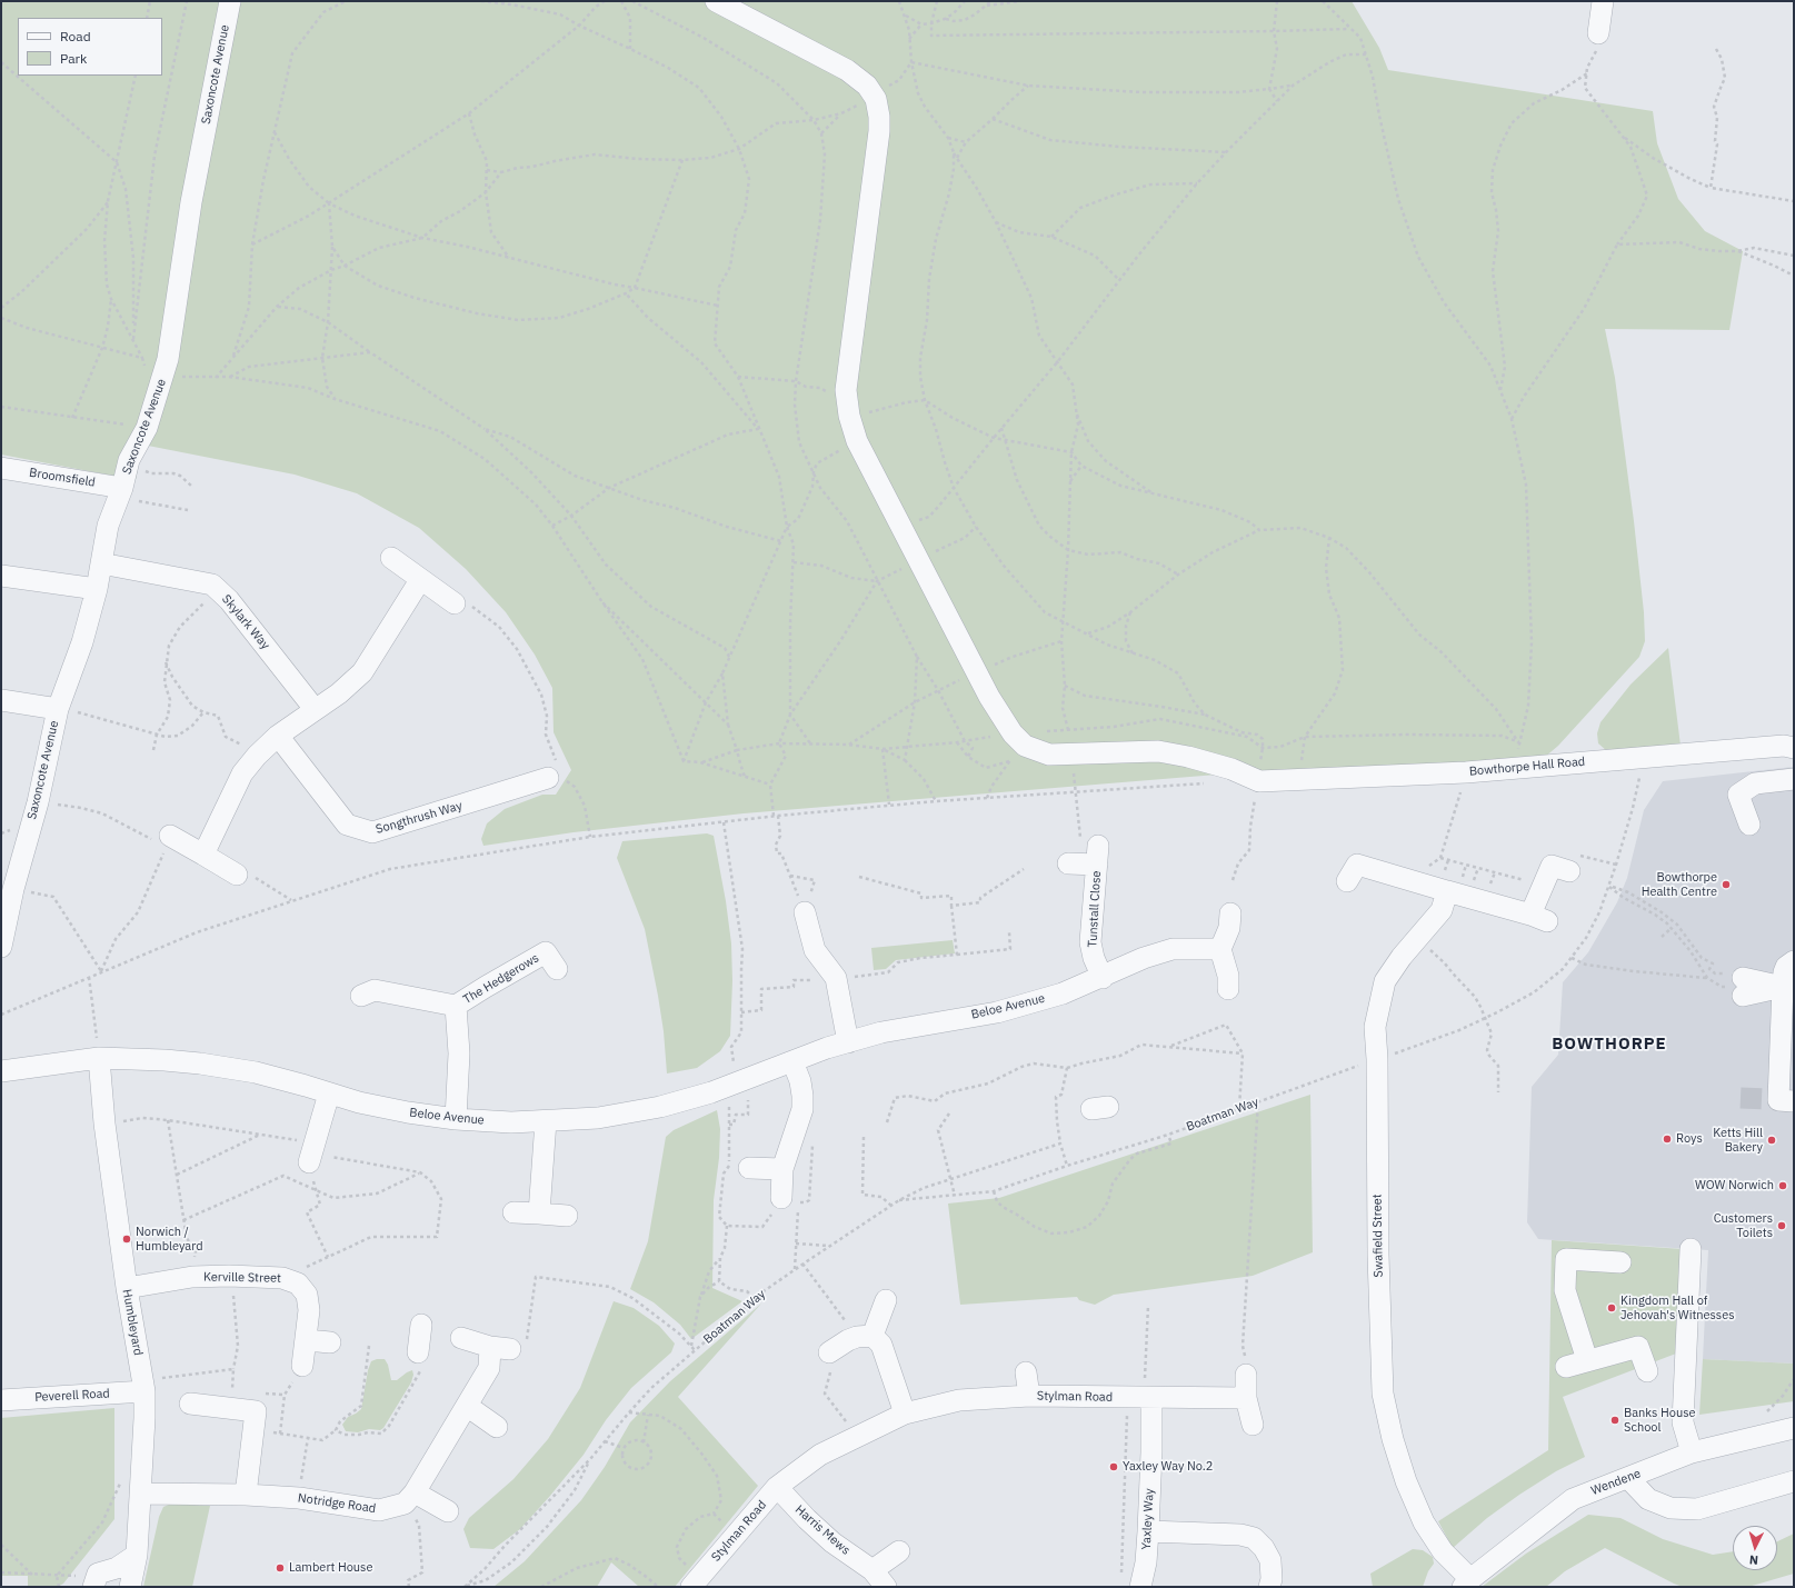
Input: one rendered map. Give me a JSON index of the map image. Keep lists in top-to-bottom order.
{
  "streets": {
    "street": [
      "Saxoncote Avenue",
      "Broomsfield",
      "Skylark Way",
      "Bowthorpe Hall Road",
      "Songthrush Way",
      "Tunstall Close",
      "The Hedgerows",
      "Beloe Avenue",
      "Swafield Street",
      "Kerville Street",
      "Humbleyard",
      "Peverell Road",
      "Stylman Road",
      "Wendene",
      "Notridge Road",
      "Yaxley Way",
      "Harris Mews"
    ],
    "path": ["Boatman Way"]
  },
  "crossings": [
    ["Saxoncote Avenue", "Broomsfield"],
    ["Saxoncote Avenue", "Skylark Way"],
    ["Tunstall Close", "Beloe Avenue"],
    ["The Hedgerows", "Beloe Avenue"],
    ["Beloe Avenue", "Humbleyard"],
    ["Boatman Way", "Swafield Street"],
    ["Swafield Street", "Wendene"],
    ["Kerville Street", "Humbleyard"],
    ["Humbleyard", "Peverell Road"],
    ["Humbleyard", "Notridge Road"],
    ["Stylman Road", "Yaxley Way"],
    ["Stylman Road", "Harris Mews"]
  ],
  "districts": ["BOWTHORPE"],
  "places": [
    "Bowthorpe Health Centre",
    "Roys",
    "Ketts Hill Bakery",
    "WOW Norwich",
    "Customers Toilets",
    "Norwich / Humbleyard",
    "Kingdom Hall of Jehovah's Witnesses",
    "Banks House School",
    "Yaxley Way No.2",
    "Lambert House"
  ],
  "legend": ["Road", "Park"],
  "north": "bottom"
}
